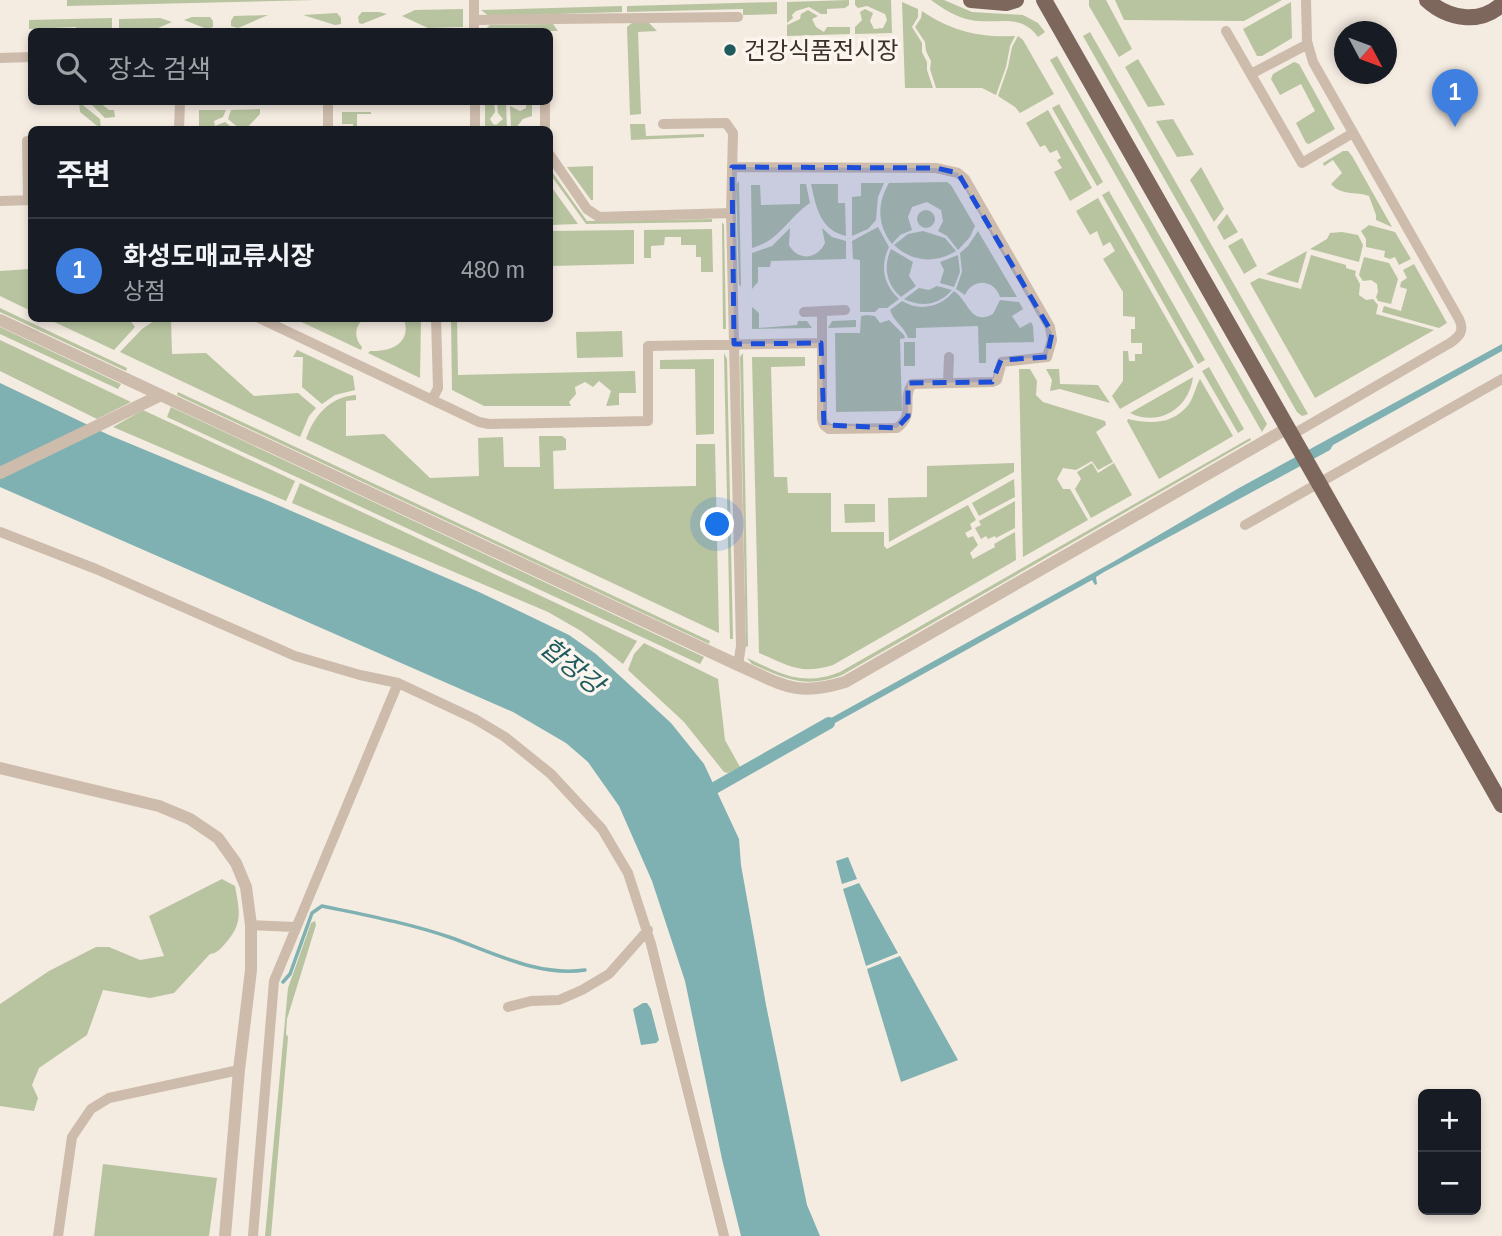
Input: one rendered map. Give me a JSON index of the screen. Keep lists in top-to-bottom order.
{
  "water": ["합장강"],
  "places": ["건강식품전시장"],
  "north": "bottom right",
  "page": {
    "search": "장소 검색",
    "pins": "1",
    "heading": "주변",
    "list": [
      {
        "mark": "1",
        "name": "화성도매교류시장",
        "note": "상점",
        "value": "480 m"
      }
    ],
    "map_buttons": ["+", "−"]
  }
}
